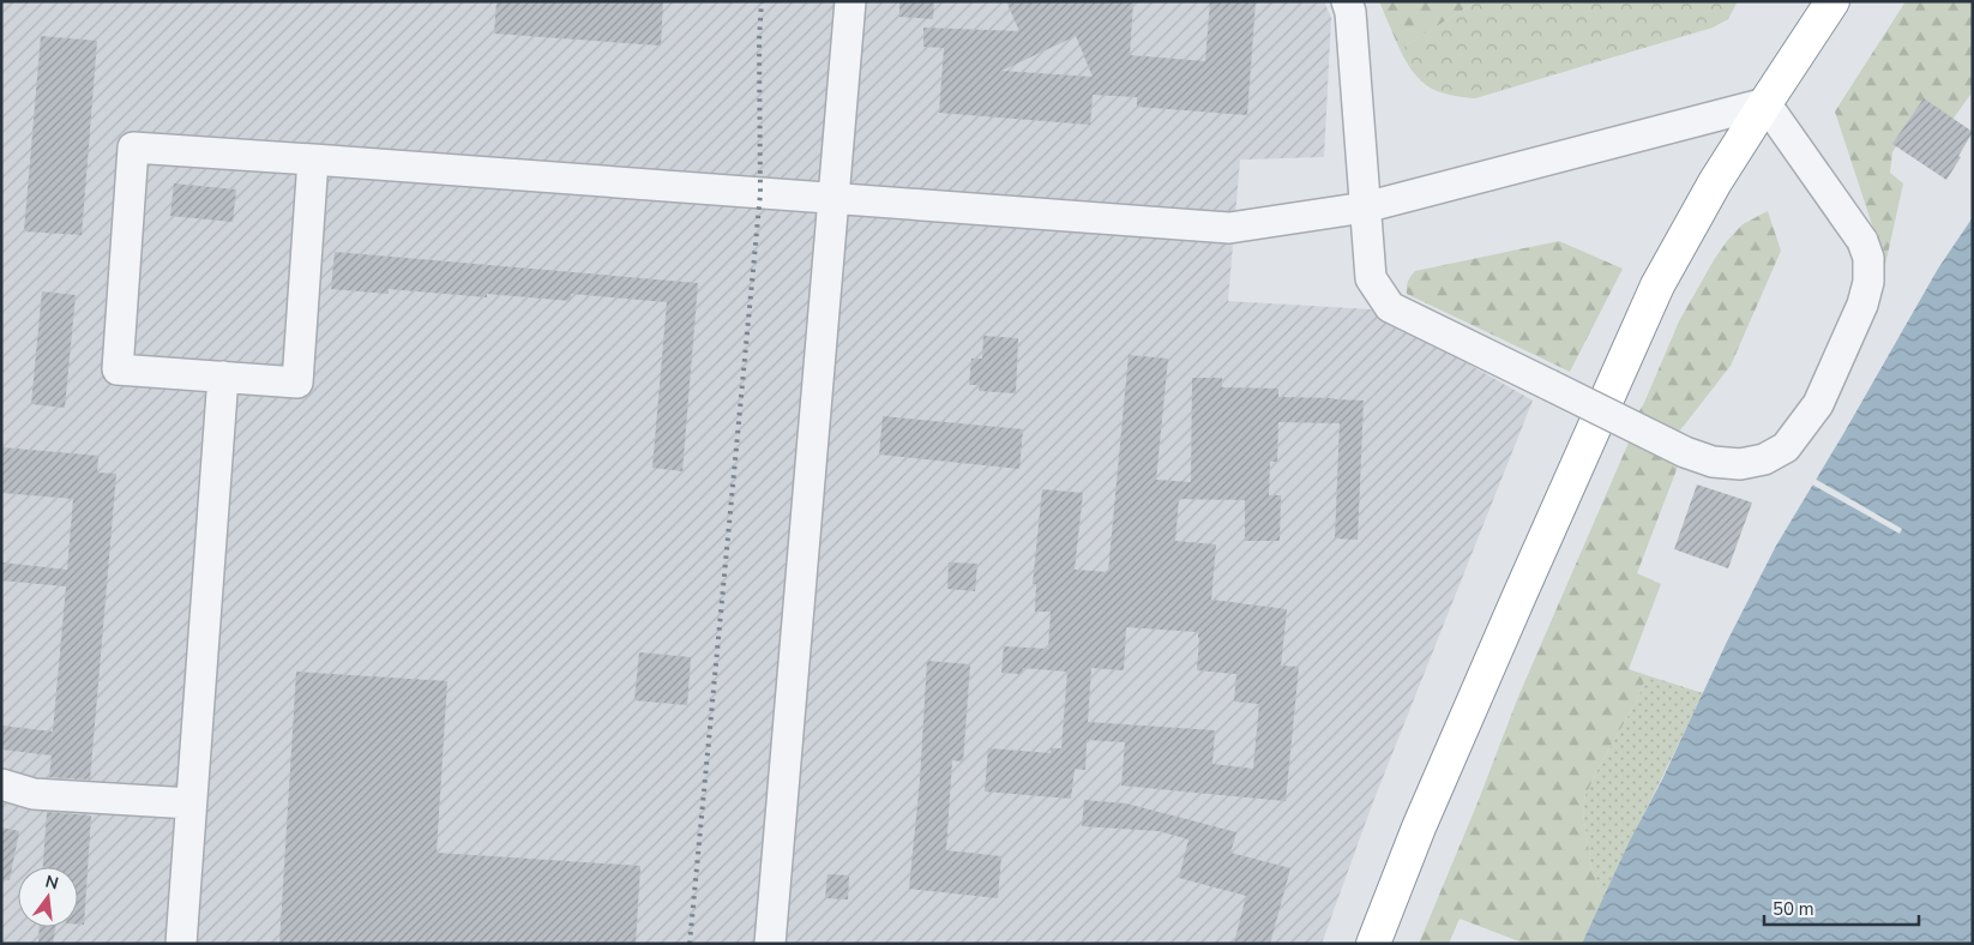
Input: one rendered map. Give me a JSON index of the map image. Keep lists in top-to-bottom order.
{
  "scale_bar": "50 m",
  "north": "top"
}
